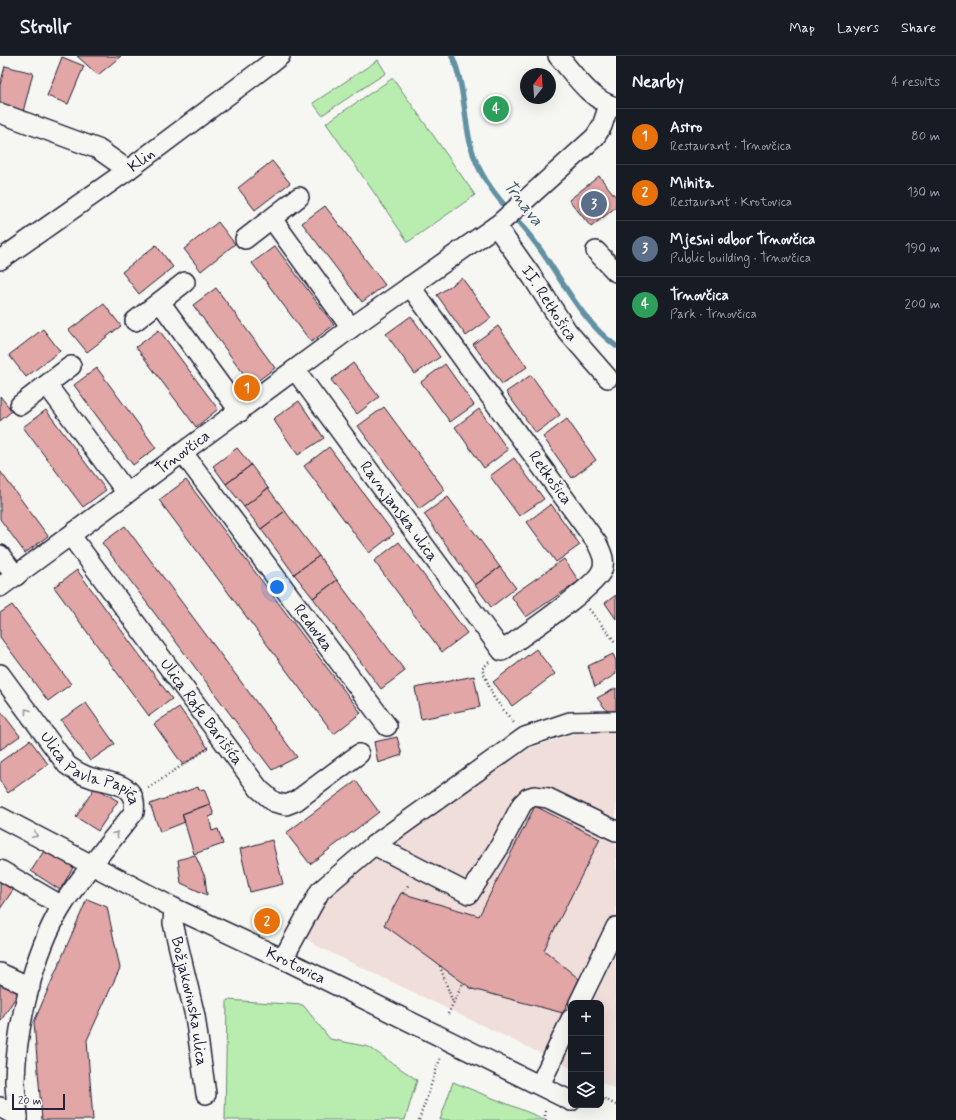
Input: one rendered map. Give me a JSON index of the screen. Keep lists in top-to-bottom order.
{
  "streets": {
    "street": [
      "Klin",
      "II. Retkošica",
      "Trnovčica",
      "Retkošica",
      "Ravnjanska ulica",
      "Redovka",
      "Ulica Rafe Barišića",
      "Ulica Pavla Papića",
      "Krotovica",
      "Božjakovinska ulica"
    ]
  },
  "crossings": [
    ["II. Retkošica", "Trnovčica"],
    ["Trnovčica", "Retkošica"],
    ["Trnovčica", "Ravnjanska ulica"],
    ["Trnovčica", "Redovka"],
    ["Trnovčica", "Ulica Rafe Barišića"],
    ["Retkošica", "Ravnjanska ulica"],
    ["Ulica Pavla Papića", "Krotovica"],
    ["Krotovica", "Božjakovinska ulica"]
  ],
  "water": ["Trnava"],
  "scale_bar": "20 m",
  "north": "top",
  "page": {
    "header": "Strollr",
    "nav": ["Map", "Layers", "Share"],
    "heading": ["Nearby", "4 results"],
    "pins": [
      "4",
      "3",
      "1",
      "2"
    ],
    "list": [
      {
        "mark": "1",
        "name": "Astro",
        "note": "Restaurant · Trnovčica",
        "value": "80 m"
      },
      {
        "mark": "2",
        "name": "Mihita",
        "note": "Restaurant · Krotovica",
        "value": "130 m"
      },
      {
        "mark": "3",
        "name": "Mjesni odbor Trnovčica",
        "note": "Public building · Trnovčica",
        "value": "190 m"
      },
      {
        "mark": "4",
        "name": "Trnovčica",
        "note": "Park · Trnovčica",
        "value": "200 m"
      }
    ],
    "map_buttons": ["+", "−"],
    "scale": "20 m"
  }
}
